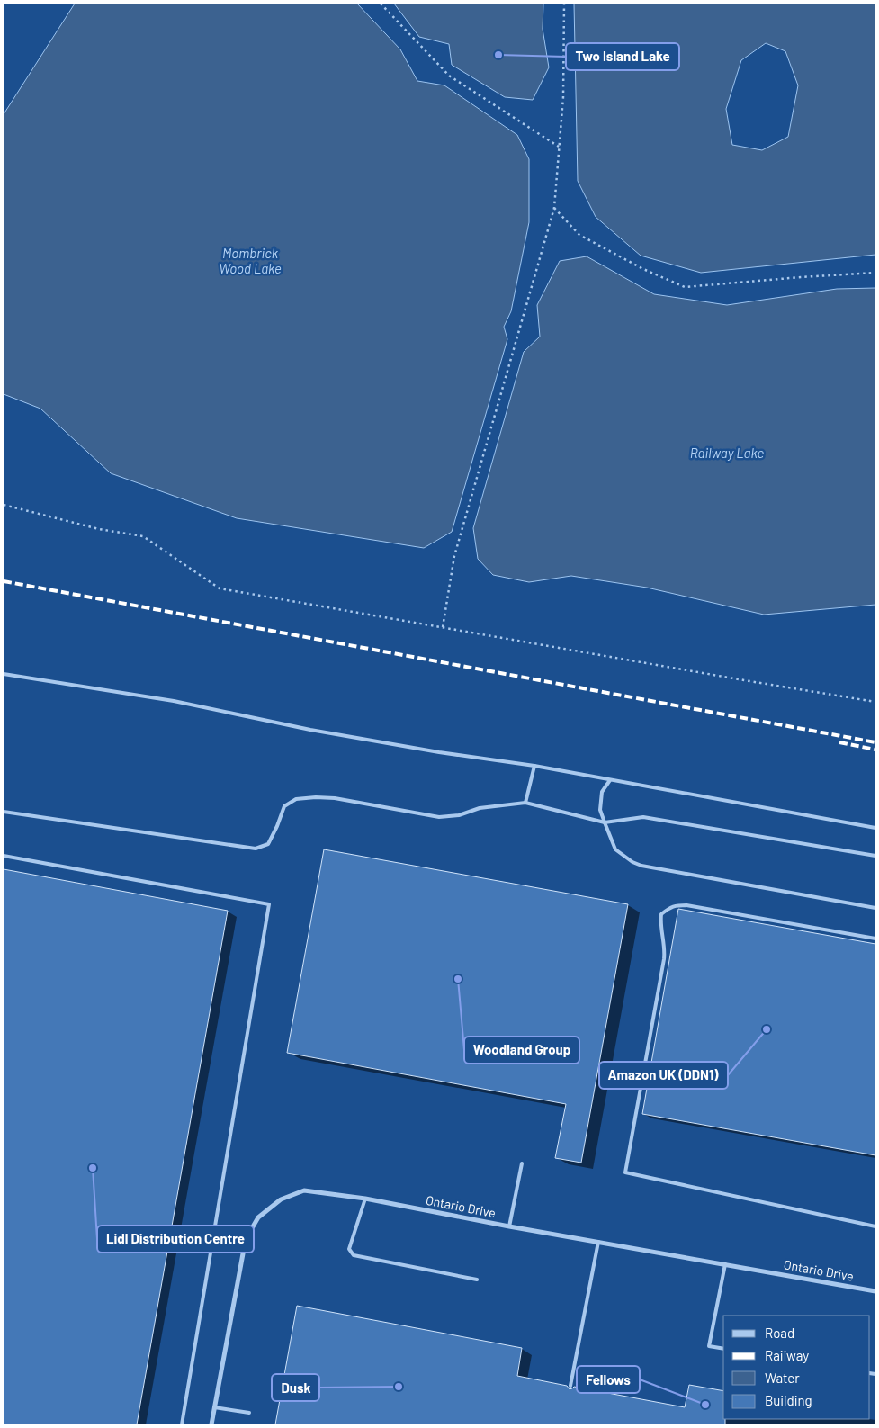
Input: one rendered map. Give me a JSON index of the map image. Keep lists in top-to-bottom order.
{
  "streets": {
    "street": ["Ontario Drive"]
  },
  "water": ["Mombrick Wood Lake", "Railway Lake"],
  "places": [
    "Two Island Lake",
    "Woodland Group",
    "Amazon UK (DDN1)",
    "Lidl Distribution Centre",
    "Dusk",
    "Fellows"
  ],
  "legend": [
    "Road",
    "Railway",
    "Water",
    "Building"
  ]
}
